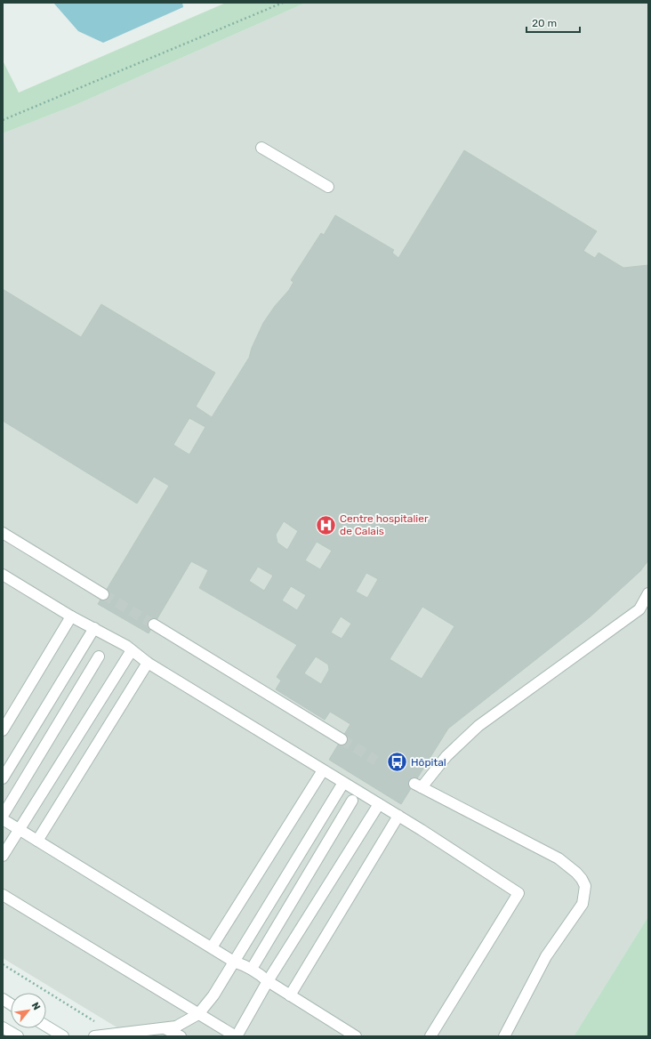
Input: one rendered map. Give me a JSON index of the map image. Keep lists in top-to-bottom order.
{
  "places": {
    "hospital": ["Centre hospitalier de Calais"],
    "bus stop": ["Hôpital"]
  },
  "scale_bar": "20 m",
  "north": "top right"
}
